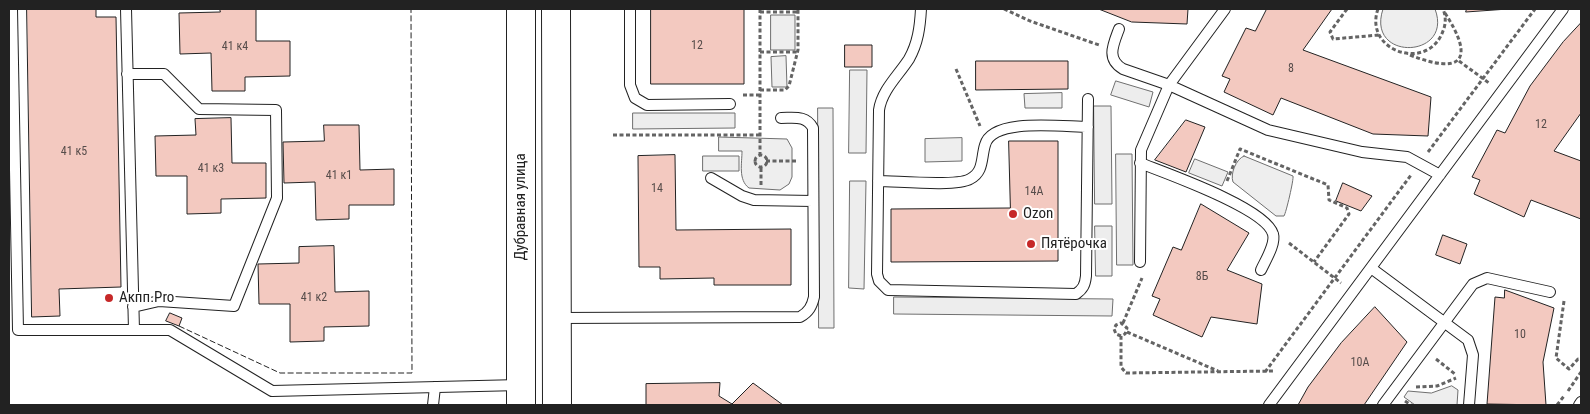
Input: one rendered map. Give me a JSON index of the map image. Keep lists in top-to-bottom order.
{
  "streets": {
    "street": ["Дубравная улица"]
  },
  "places": ["Ozon", "Пятёрочка", "Акпп.Pro"],
  "house_numbers": [
    "12",
    "41 к4",
    "8",
    "12",
    "41 к5",
    "41 к3",
    "41 к1",
    "14",
    "14А",
    "8Б",
    "41 к2",
    "10",
    "10А"
  ]
}
